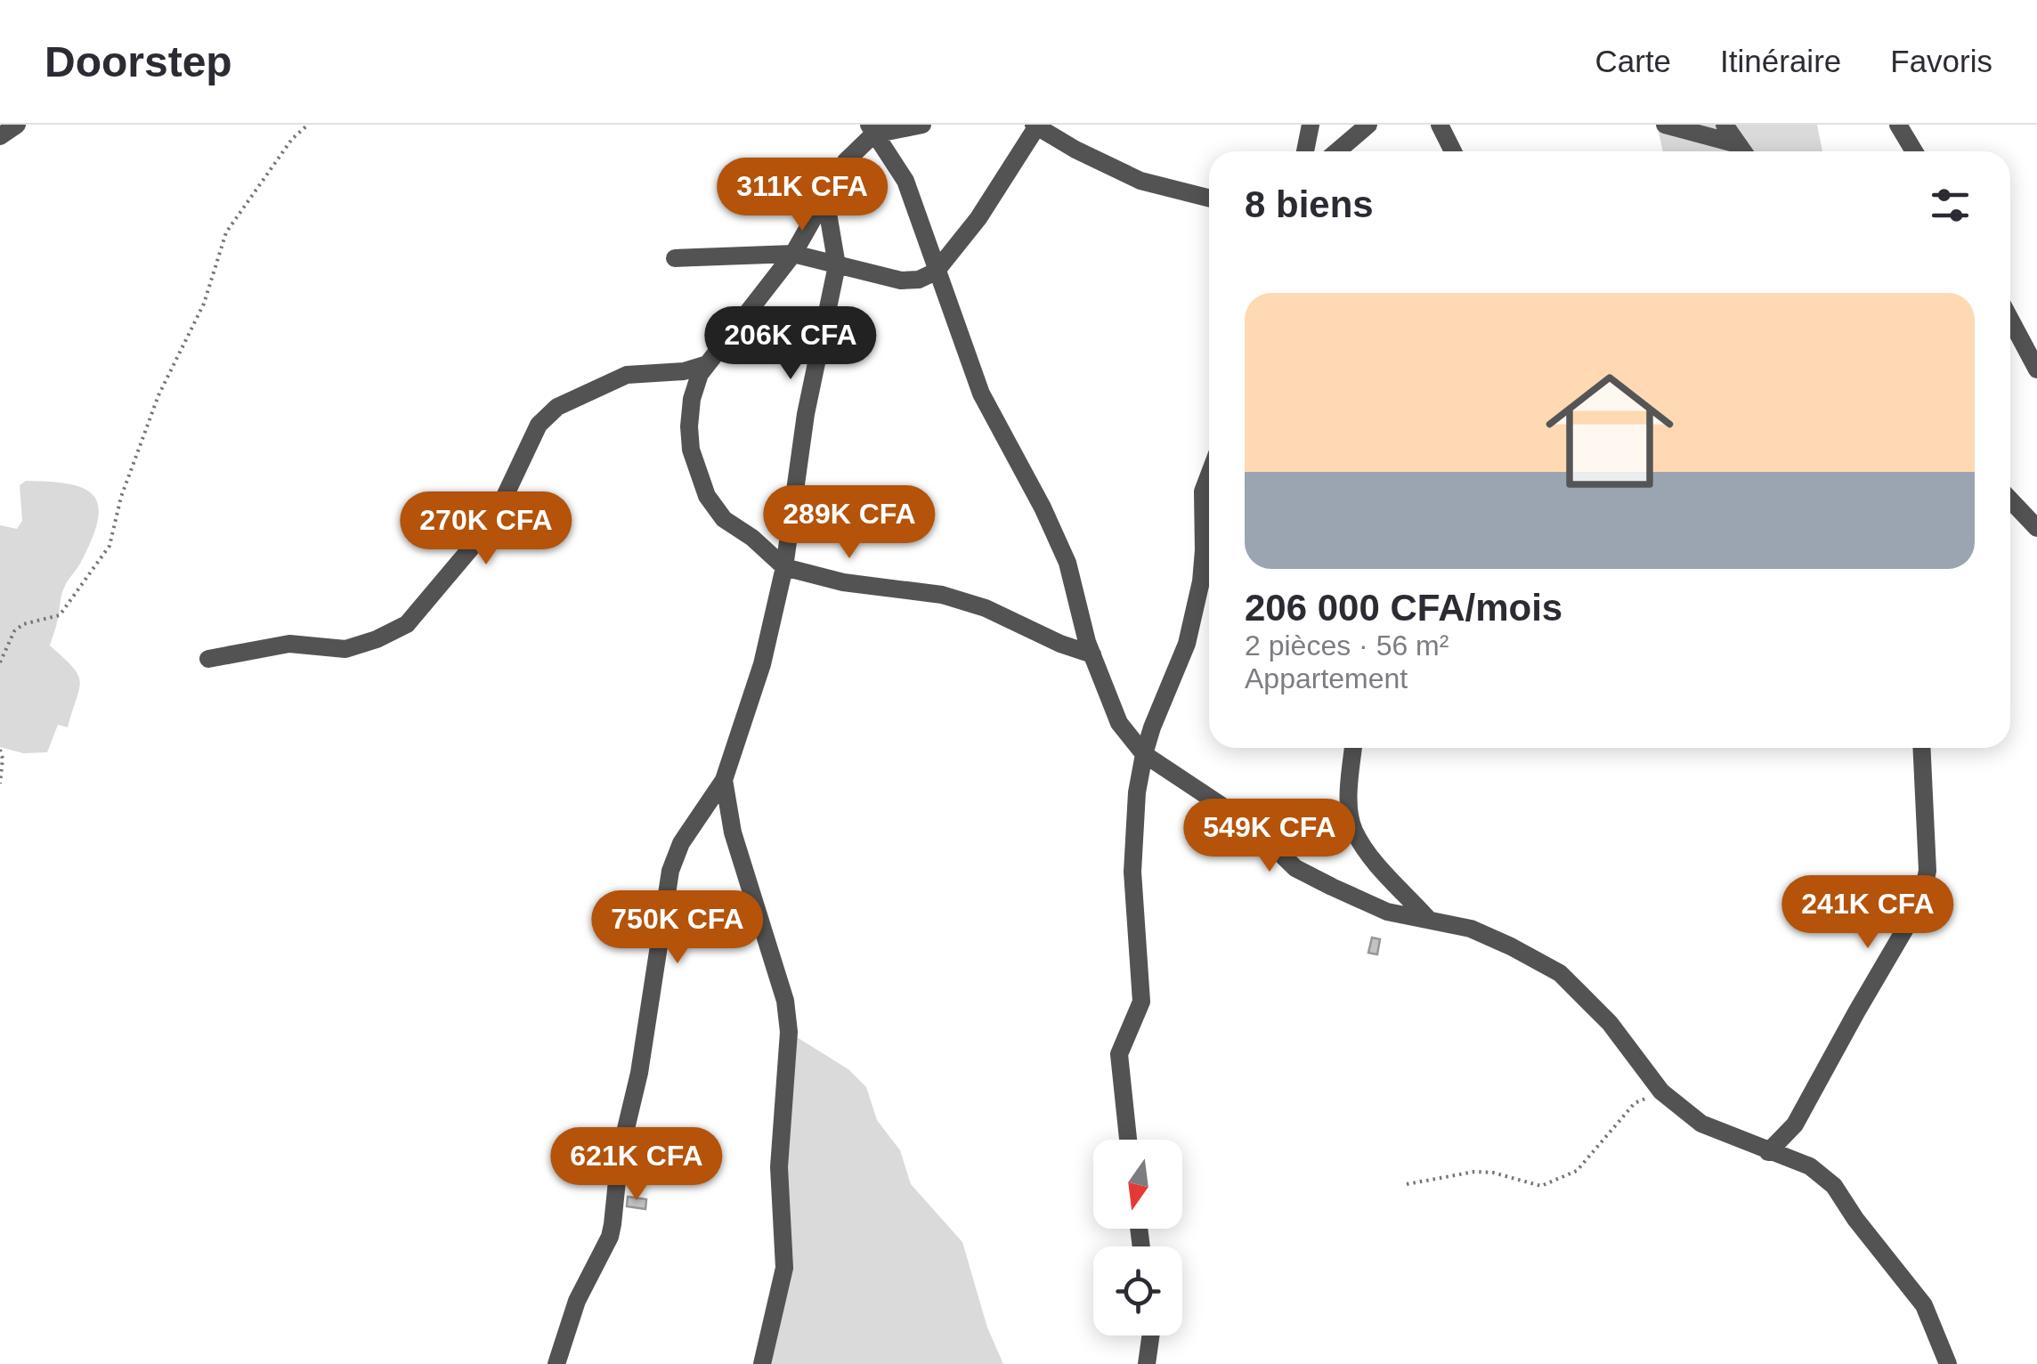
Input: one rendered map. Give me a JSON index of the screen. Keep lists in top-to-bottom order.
{
  "north": "bottom",
  "page": {
    "header": "Doorstep",
    "nav": ["Carte", "Itinéraire", "Favoris"],
    "heading": "8 biens",
    "price": [
      "311K CFA",
      "206K CFA",
      "289K CFA",
      "270K CFA",
      "549K CFA",
      "241K CFA",
      "750K CFA",
      "621K CFA"
    ],
    "list": [
      {
        "name": "206 000 CFA/mois",
        "note": "2 pièces · 56 m² · Appartement"
      }
    ]
  }
}
